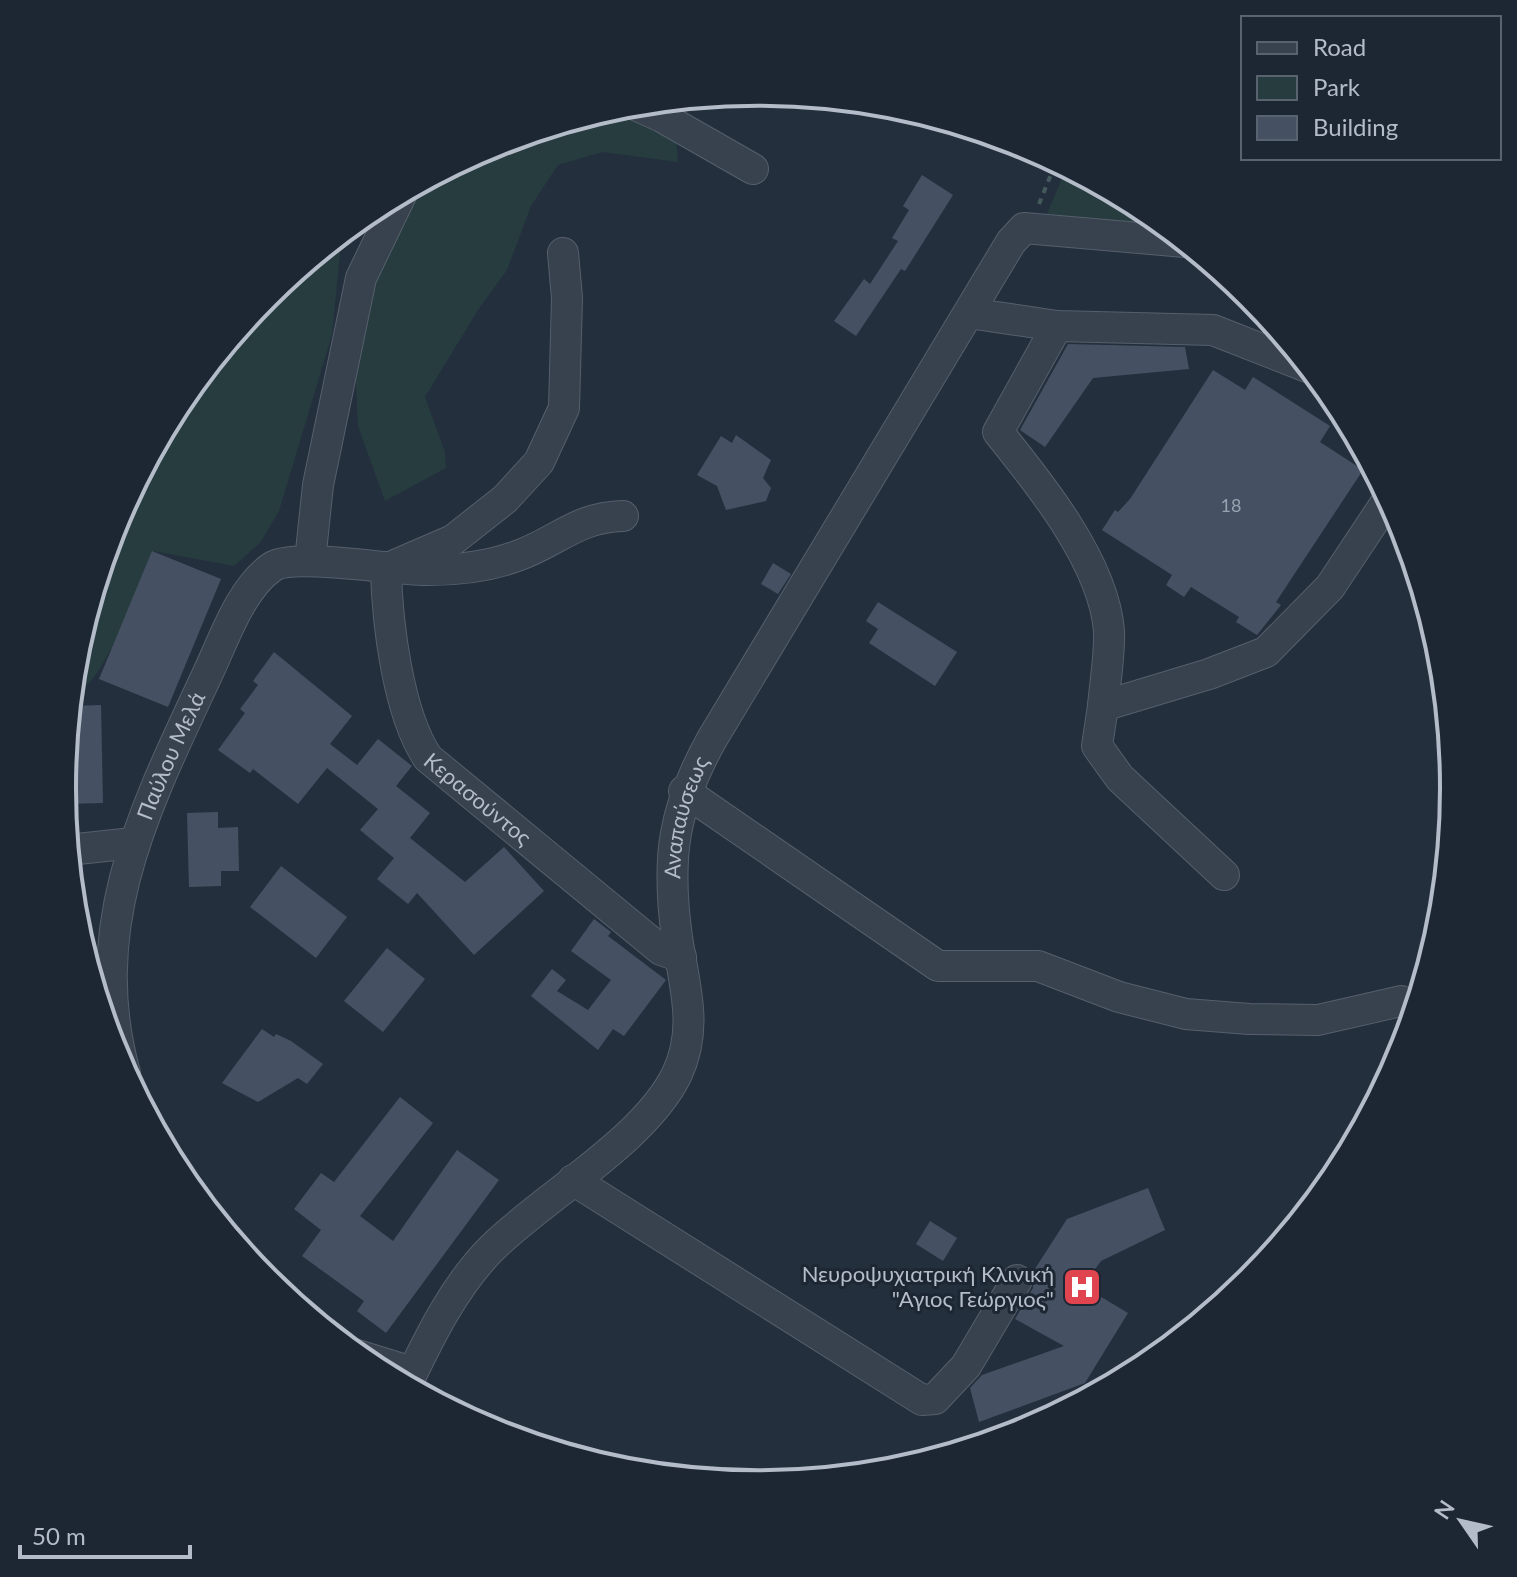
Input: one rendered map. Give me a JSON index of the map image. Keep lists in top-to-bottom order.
{
  "streets": {
    "street": ["Παύλου Μελά", "Κερασούντος", "Αναπαύσεως"]
  },
  "crossings": [
    ["Παύλου Μελά", "Κερασούντος"],
    ["Κερασούντος", "Αναπαύσεως"]
  ],
  "places": {
    "hospital": ["Νευροψυχιατρική Κλινική \"Αγιος Γεώργιος\""]
  },
  "house_numbers": ["18"],
  "legend": ["Road", "Park", "Building"],
  "scale_bar": "50 m",
  "north": "top left"
}
